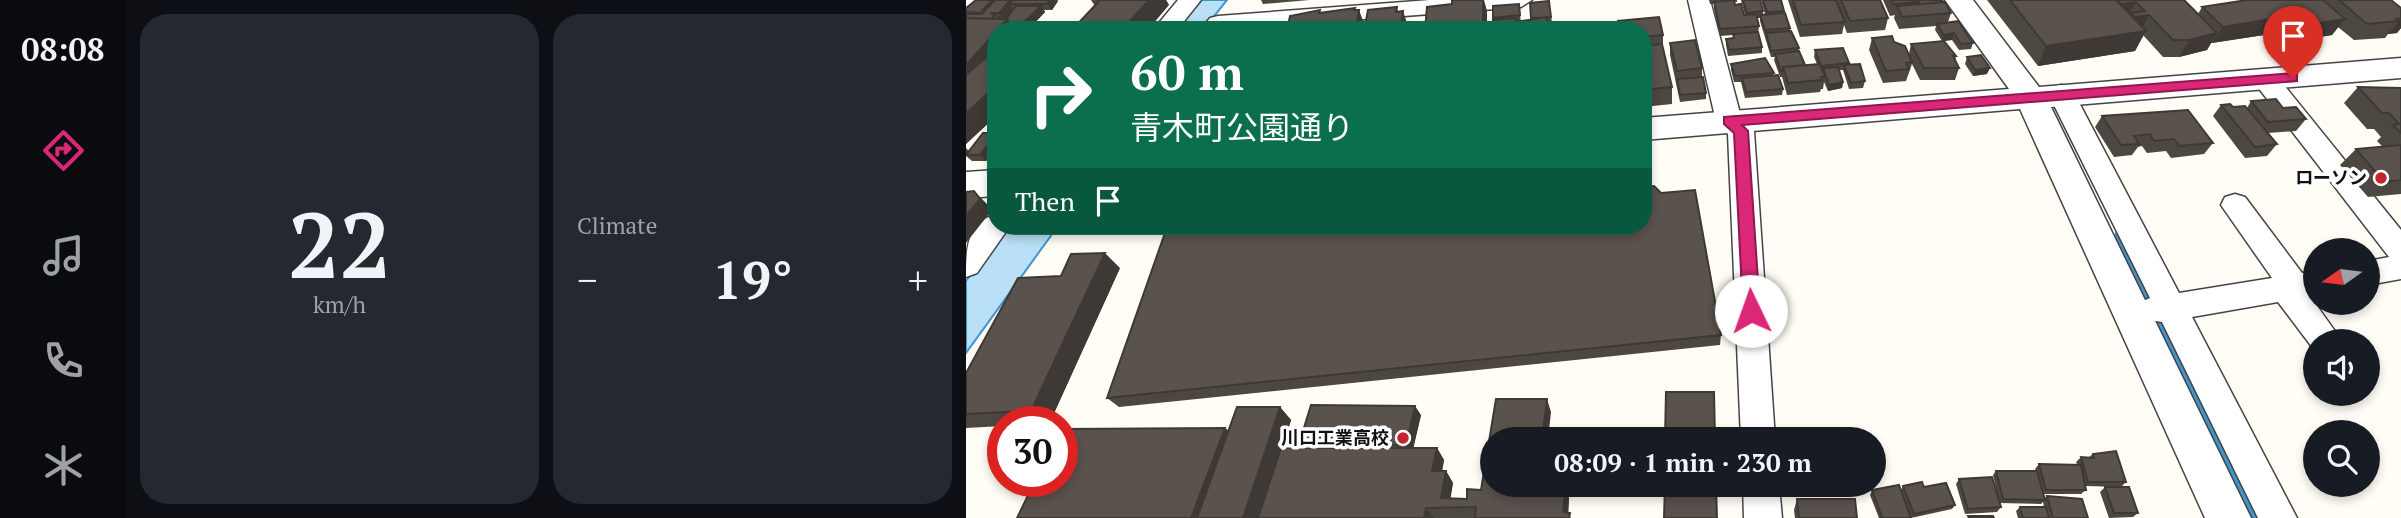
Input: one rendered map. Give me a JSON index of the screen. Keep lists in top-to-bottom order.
{
  "places": ["ローソン", "川口工業高校"],
  "north": "left",
  "page": {
    "tabs": "08:08",
    "tile": [
      ["22", "km/h"],
      "Climate"
    ],
    "turn": ["60 m", "青木町公園通り"],
    "then": "Then",
    "heat": ["−", "19°", "+"],
    "limit": "30",
    "trip": "08:09 · 1 min · 230 m"
  }
}
